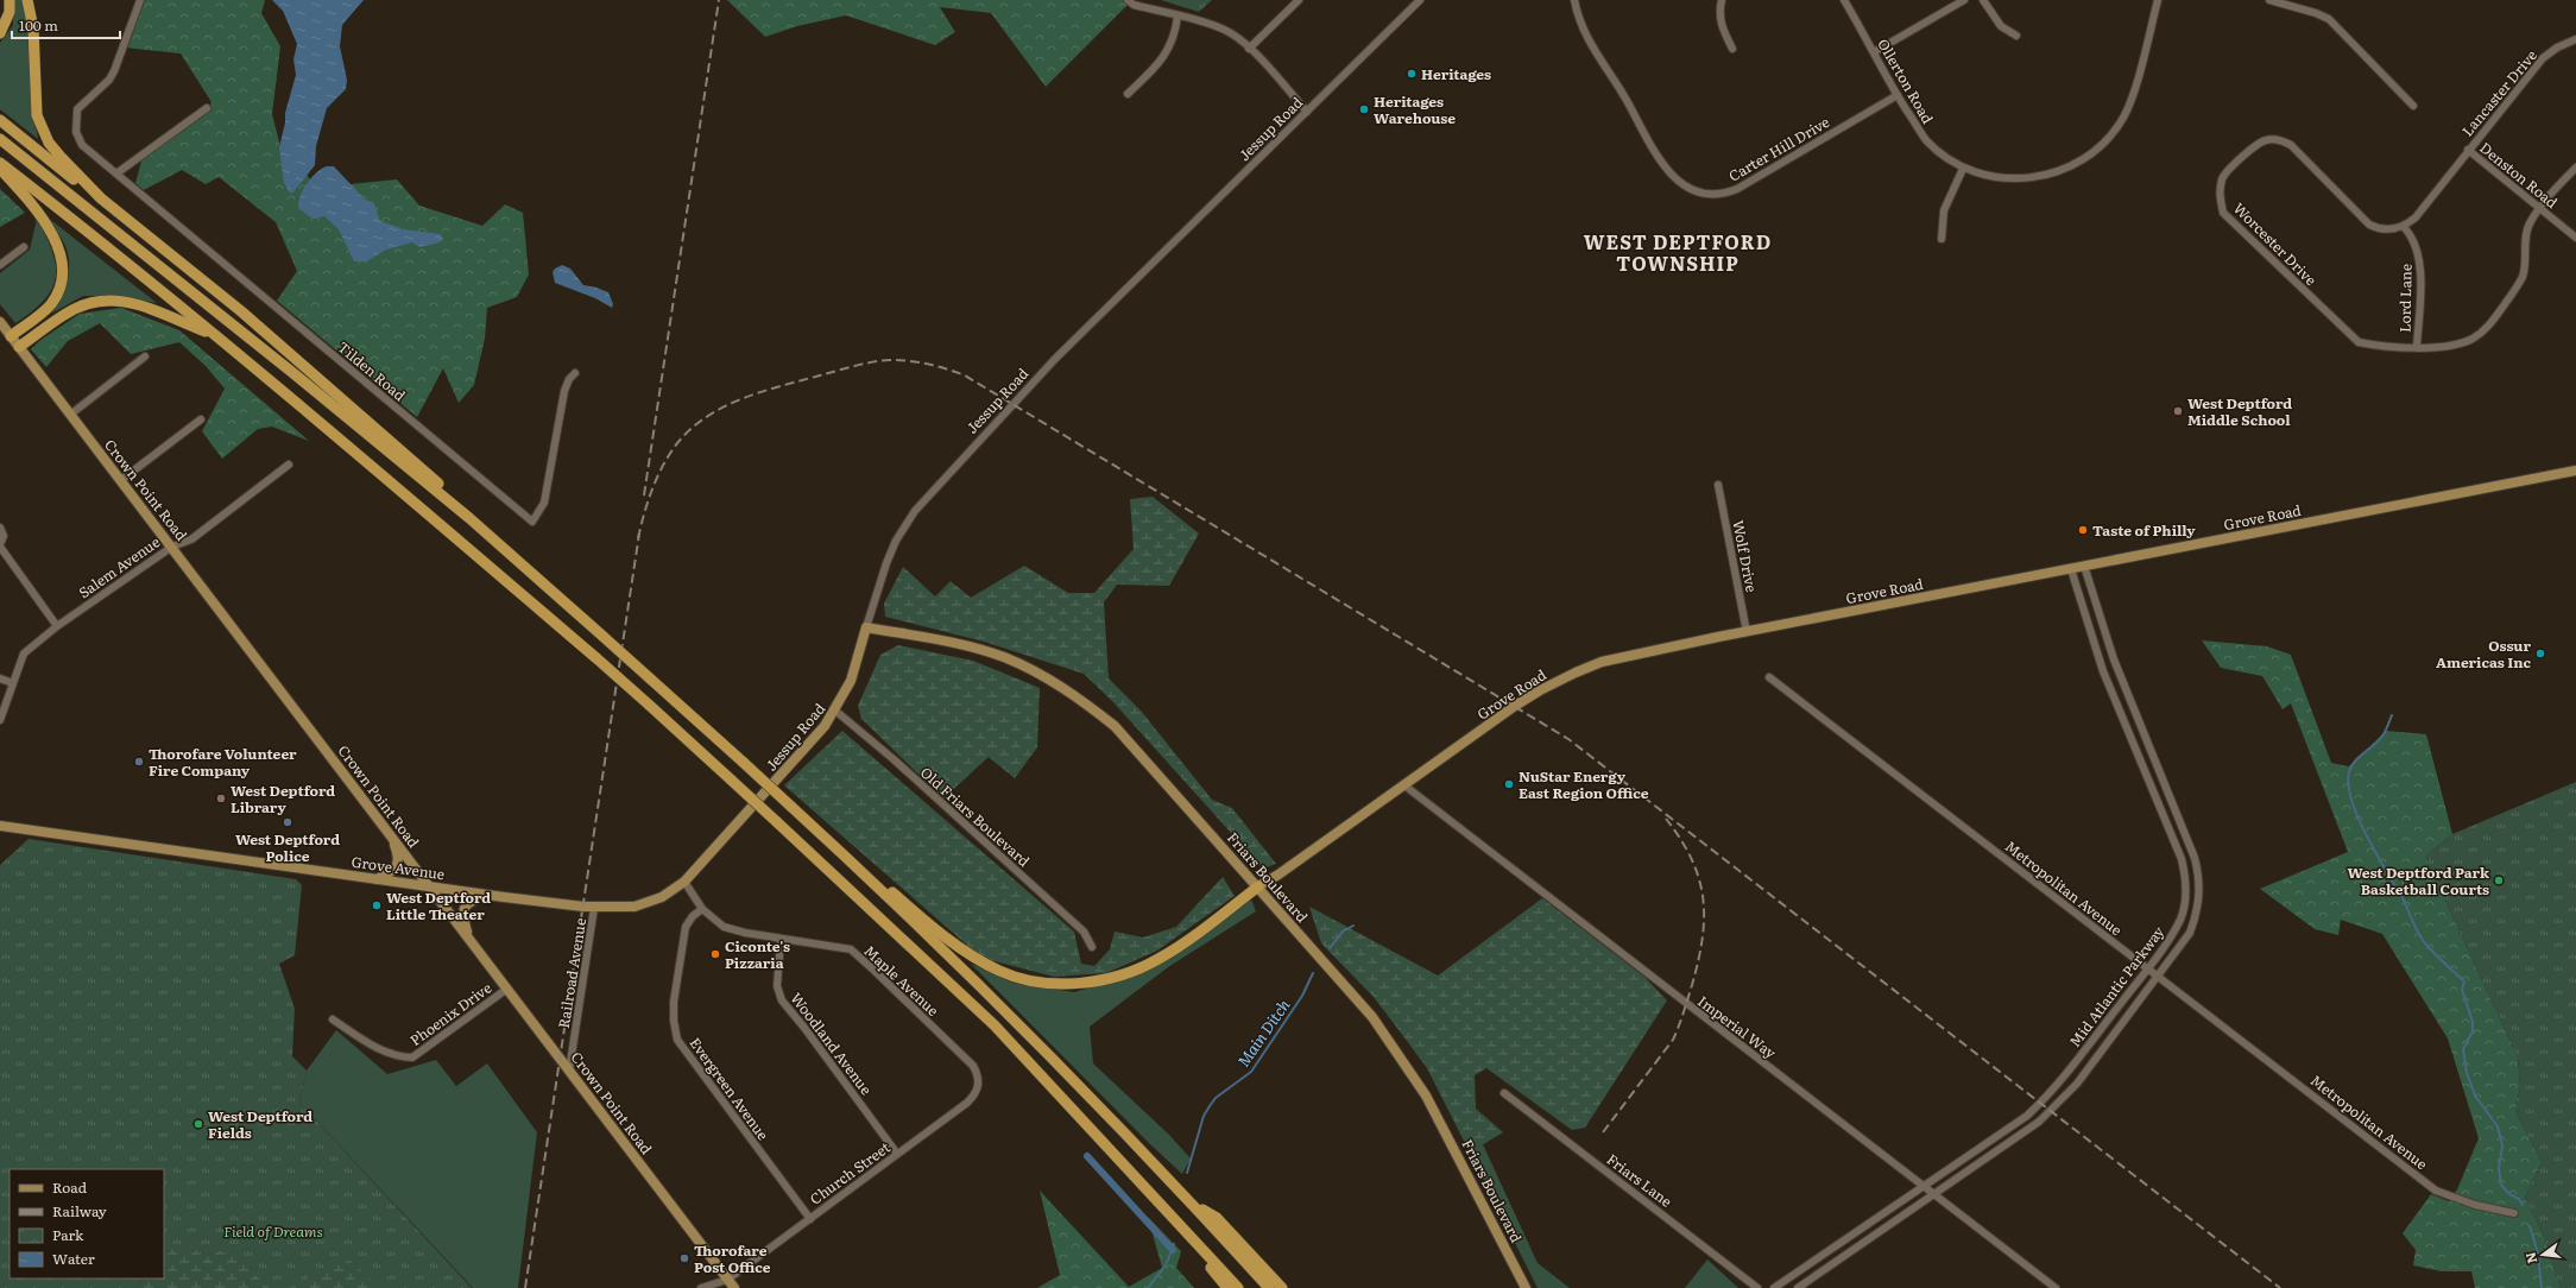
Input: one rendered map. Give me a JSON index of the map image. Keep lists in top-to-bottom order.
{
  "streets": {
    "main road": [
      "Jessup Road",
      "Crown Point Road",
      "Grove Road",
      "Grove Avenue",
      "Friars Boulevard"
    ],
    "street": [
      "Ollerton Road",
      "Lancaster Drive",
      "Carter Hill Drive",
      "Denston Road",
      "Worcester Drive",
      "Lord Lane",
      "Tilden Road",
      "Wolf Drive",
      "Salem Avenue",
      "Old Friars Boulevard",
      "Metropolitan Avenue",
      "Railroad Avenue",
      "Maple Avenue",
      "Mid Atlantic Parkway",
      "Phoenix Drive",
      "Imperial Way",
      "Woodland Avenue",
      "Evergreen Avenue",
      "Church Street",
      "Friars Lane"
    ]
  },
  "crossings": [
    ["Ollerton Road", "Carter Hill Drive"],
    ["Lancaster Drive", "Denston Road"],
    ["Jessup Road", "Old Friars Boulevard"],
    ["Jessup Road", "Grove Avenue"],
    ["Jessup Road", "Friars Boulevard"],
    ["Jessup Road", "Railroad Avenue"],
    ["Jessup Road", "Maple Avenue"],
    ["Denston Road", "Worcester Drive"],
    ["Worcester Drive", "Lord Lane"],
    ["Crown Point Road", "Salem Avenue"],
    ["Crown Point Road", "Grove Avenue"],
    ["Crown Point Road", "Railroad Avenue"],
    ["Crown Point Road", "Phoenix Drive"],
    ["Crown Point Road", "Church Street"],
    ["Grove Road", "Wolf Drive"],
    ["Grove Road", "Friars Boulevard"],
    ["Grove Road", "Mid Atlantic Parkway"],
    ["Grove Road", "Imperial Way"],
    ["Grove Avenue", "Railroad Avenue"],
    ["Metropolitan Avenue", "Mid Atlantic Parkway"],
    ["Maple Avenue", "Woodland Avenue"],
    ["Maple Avenue", "Evergreen Avenue"],
    ["Maple Avenue", "Church Street"],
    ["Mid Atlantic Parkway", "Imperial Way"],
    ["Woodland Avenue", "Church Street"],
    ["Evergreen Avenue", "Church Street"]
  ],
  "districts": ["WEST DEPTFORD TOWNSHIP"],
  "water": ["Main Ditch"],
  "parks": ["Field of Dreams"],
  "places": [
    "Heritages",
    "Heritages Warehouse",
    "West Deptford Middle School",
    "Taste of Philly",
    "Ossur Americas Inc",
    "Thorofare Volunteer Fire Company",
    "NuStar Energy East Region Office",
    "West Deptford Library",
    "West Deptford Police",
    "West Deptford Park Basketball Courts",
    "West Deptford Little Theater",
    "Ciconte's Pizzaria",
    "West Deptford Fields",
    "Thorofare Post Office"
  ],
  "legend": [
    "Road",
    "Railway",
    "Park",
    "Water"
  ],
  "scale_bar": "100 m",
  "north": "left"
}
